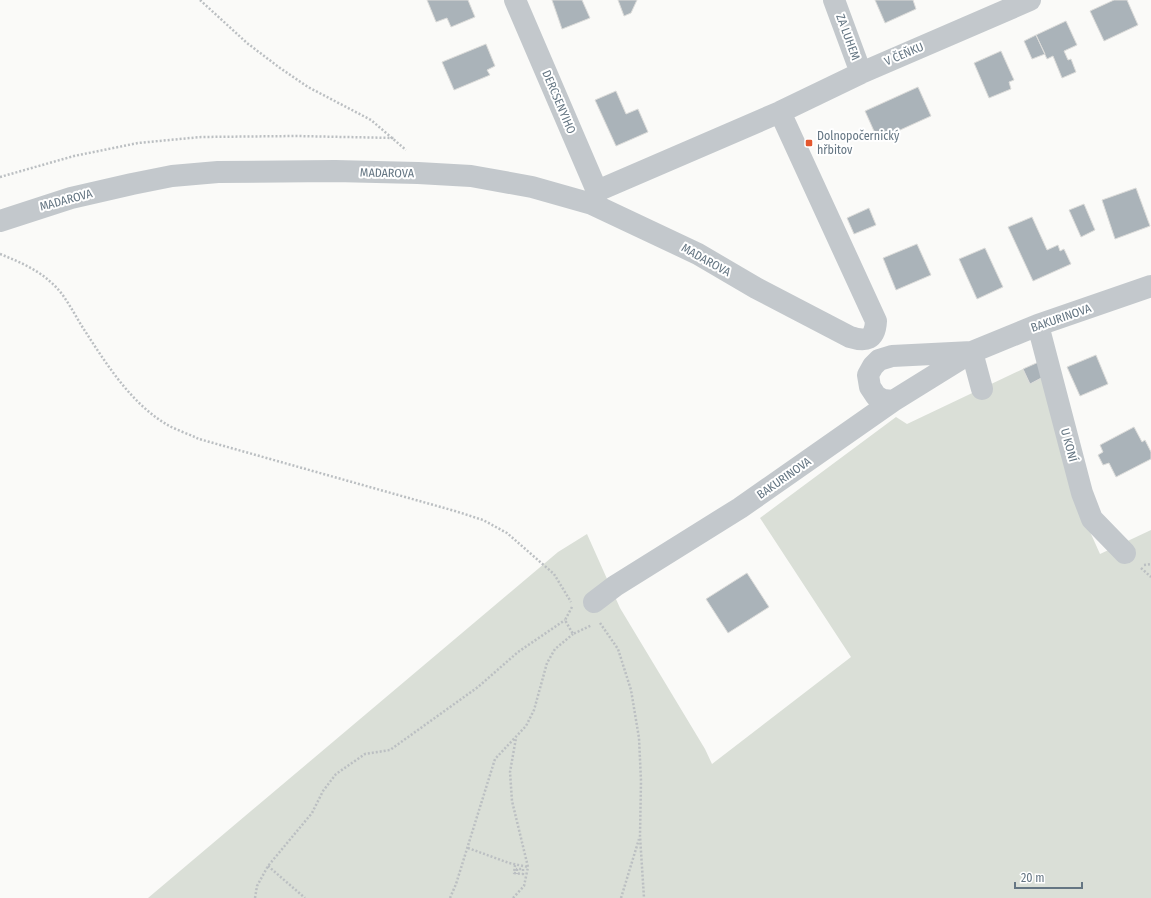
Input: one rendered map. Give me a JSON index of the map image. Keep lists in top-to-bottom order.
{
  "streets": {
    "street": [
      "ZA LUHEM",
      "V ČEŇKU",
      "DERCSENYIHO",
      "MADAROVA",
      "BAKURINOVA",
      "U KONÍ"
    ]
  },
  "crossings": [
    ["ZA LUHEM", "V ČEŇKU"],
    ["V ČEŇKU", "DERCSENYIHO"],
    ["V ČEŇKU", "MADAROVA"],
    ["DERCSENYIHO", "MADAROVA"],
    ["BAKURINOVA", "U KONÍ"]
  ],
  "places": {
    "transit": ["Dolnopočernický hřbitov"]
  },
  "scale_bar": "20 m"
}
